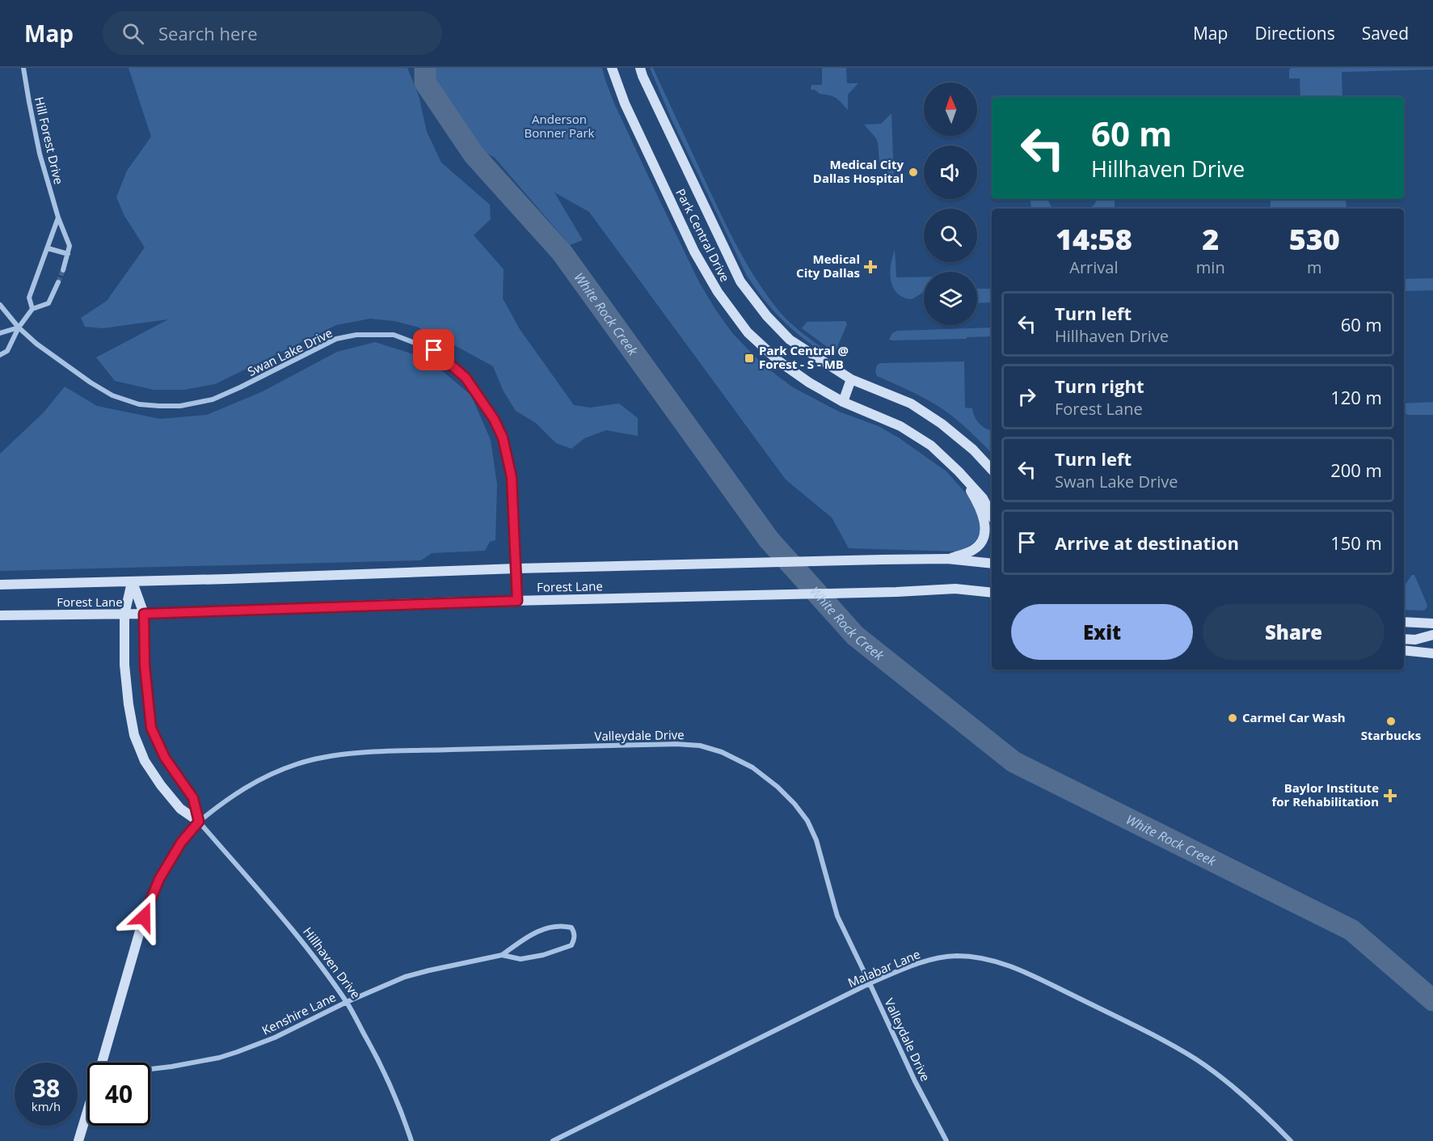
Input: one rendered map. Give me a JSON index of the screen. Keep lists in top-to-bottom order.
{
  "streets": {
    "main road": ["Park Central Drive", "Forest Lane", "Hillhaven Drive"],
    "street": [
      "Hill Forest Drive",
      "Swan Lake Drive",
      "Valleydale Drive",
      "Malabar Lane",
      "Kenshire Lane"
    ]
  },
  "crossings": [
    ["Swan Lake Drive", "Forest Lane"],
    ["Forest Lane", "Hillhaven Drive"],
    ["Valleydale Drive", "Hillhaven Drive"],
    ["Valleydale Drive", "Malabar Lane"],
    ["Hillhaven Drive", "Kenshire Lane"]
  ],
  "water": ["White Rock Creek"],
  "parks": ["Anderson Bonner Park"],
  "places": {
    "other": ["Medical City Dallas Hospital", "Carmel Car Wash", "Starbucks"],
    "health": ["Medical City Dallas", "Baylor Institute for Rehabilitation"],
    "transit": ["Park Central @ Forest - S - MB"]
  },
  "north": "top",
  "page": {
    "header": "Map",
    "search": "Search here",
    "nav": ["Map", "Directions", "Saved"],
    "turn": ["60 m", "Hillhaven Drive"],
    "eta": [
      "14:58",
      "Arrival",
      "2",
      "min",
      "530",
      "m"
    ],
    "list": [
      {
        "name": "Turn left",
        "note": "Hillhaven Drive",
        "value": "60 m"
      },
      {
        "name": "Turn right",
        "note": "Forest Lane",
        "value": "120 m"
      },
      {
        "name": "Turn left",
        "note": "Swan Lake Drive",
        "value": "200 m"
      },
      {
        "name": "Arrive at destination",
        "value": "150 m"
      }
    ],
    "buttons": ["Exit", "Share"],
    "speed": "38 km/h",
    "limit": "40"
  }
}
